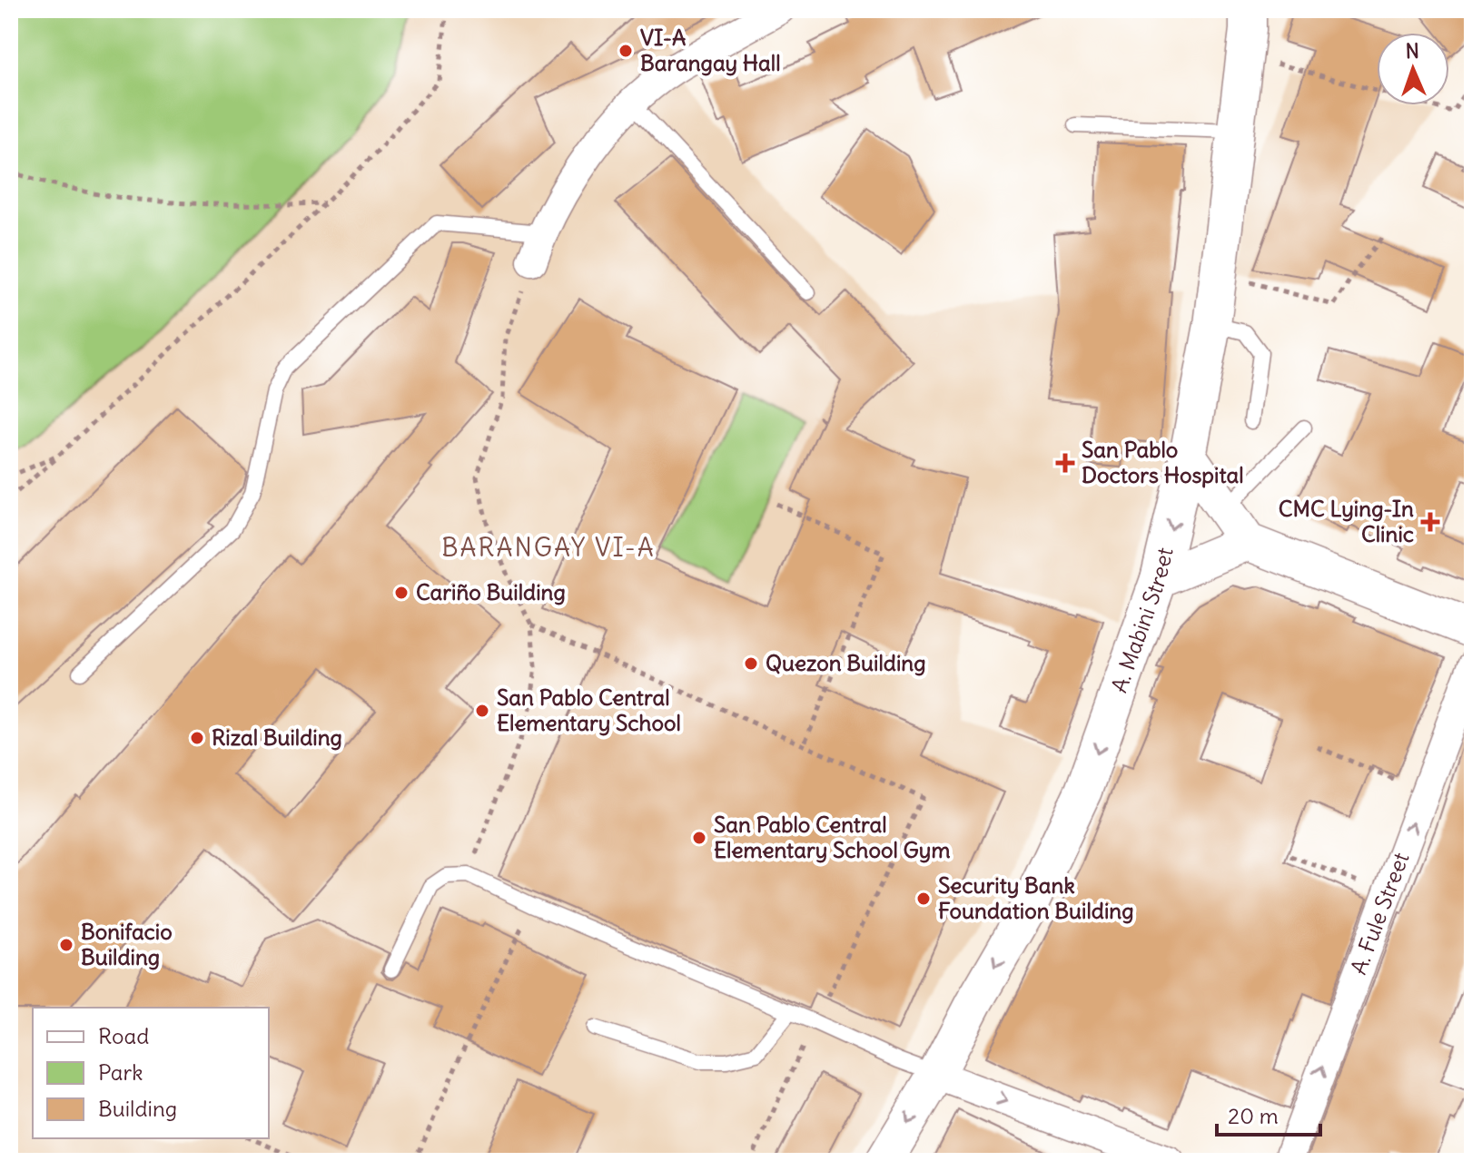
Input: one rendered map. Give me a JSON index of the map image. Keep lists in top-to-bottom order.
{
  "streets": {
    "street": ["A. Mabini Street", "A. Fule Street"]
  },
  "one_way": ["A. Mabini Street", "A. Fule Street"],
  "districts": ["BARANGAY VI-A"],
  "places": {
    "other": [
      "VI-A Barangay Hall",
      "Cariño Building",
      "Quezon Building",
      "San Pablo Central Elementary School",
      "Rizal Building",
      "San Pablo Central Elementary School Gym",
      "Security Bank Foundation Building",
      "Bonifacio Building"
    ],
    "health": ["San Pablo Doctors Hospital", "CMC Lying-In Clinic"]
  },
  "legend": ["Road", "Park", "Building"],
  "scale_bar": "20 m",
  "north": "top"
}
